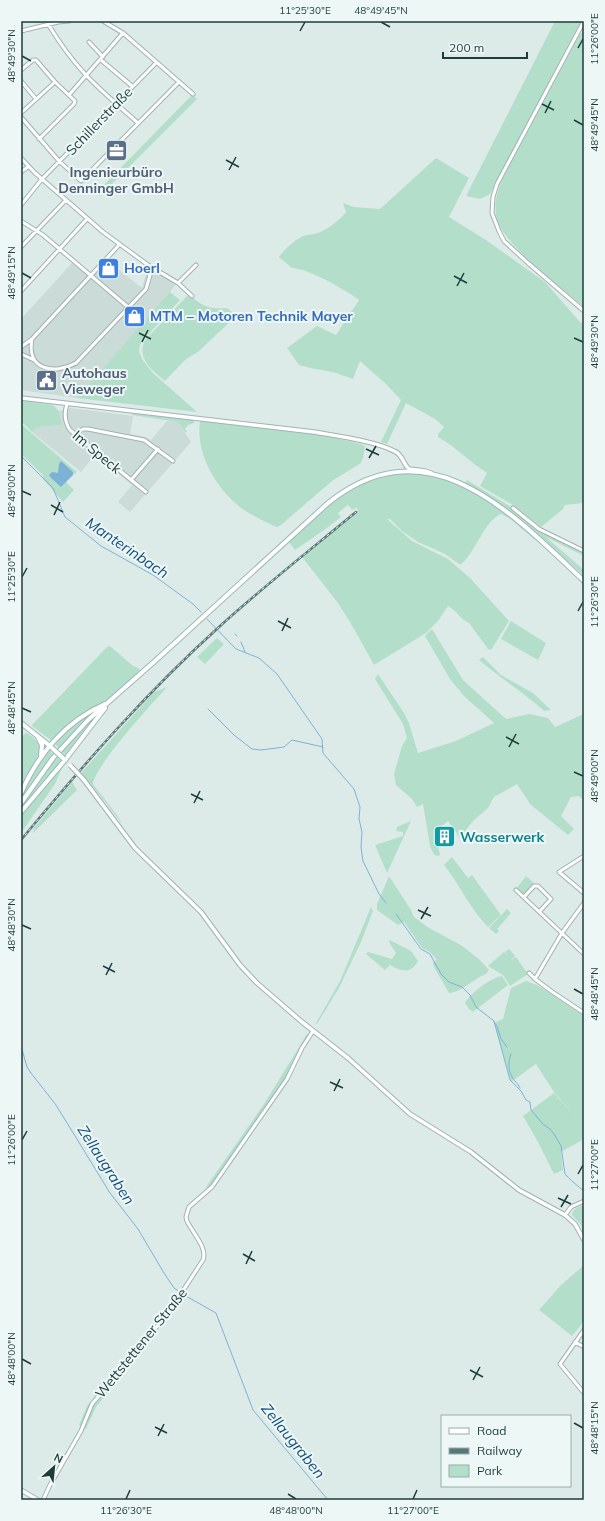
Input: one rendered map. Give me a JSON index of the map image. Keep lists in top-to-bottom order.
{
  "streets": {
    "street": ["Schillerstraße", "Im Speck", "Wettstettener Straße"]
  },
  "water": ["Manterinbach", "Zellaugraben"],
  "places": {
    "office": ["Ingenieurbüro Denninger GmbH"],
    "shop": ["Hoerl", "MTM – Motoren Technik Mayer"],
    "public building": ["Autohaus Vieweger"],
    "building": ["Wasserwerk"]
  },
  "legend": ["Road", "Railway", "Park"],
  "scale_bar": "200 m",
  "north": "top right",
  "coordinates": [
    "11°25'30\"E",
    "48°49'45\"N",
    "11°26'00\"E",
    "48°49'30\"N",
    "48°49'15\"N",
    "48°49'00\"N",
    "11°26'30\"E",
    "48°48'45\"N",
    "48°48'30\"N",
    "11°27'00\"E",
    "48°48'00\"N",
    "48°48'15\"N"
  ]
}
